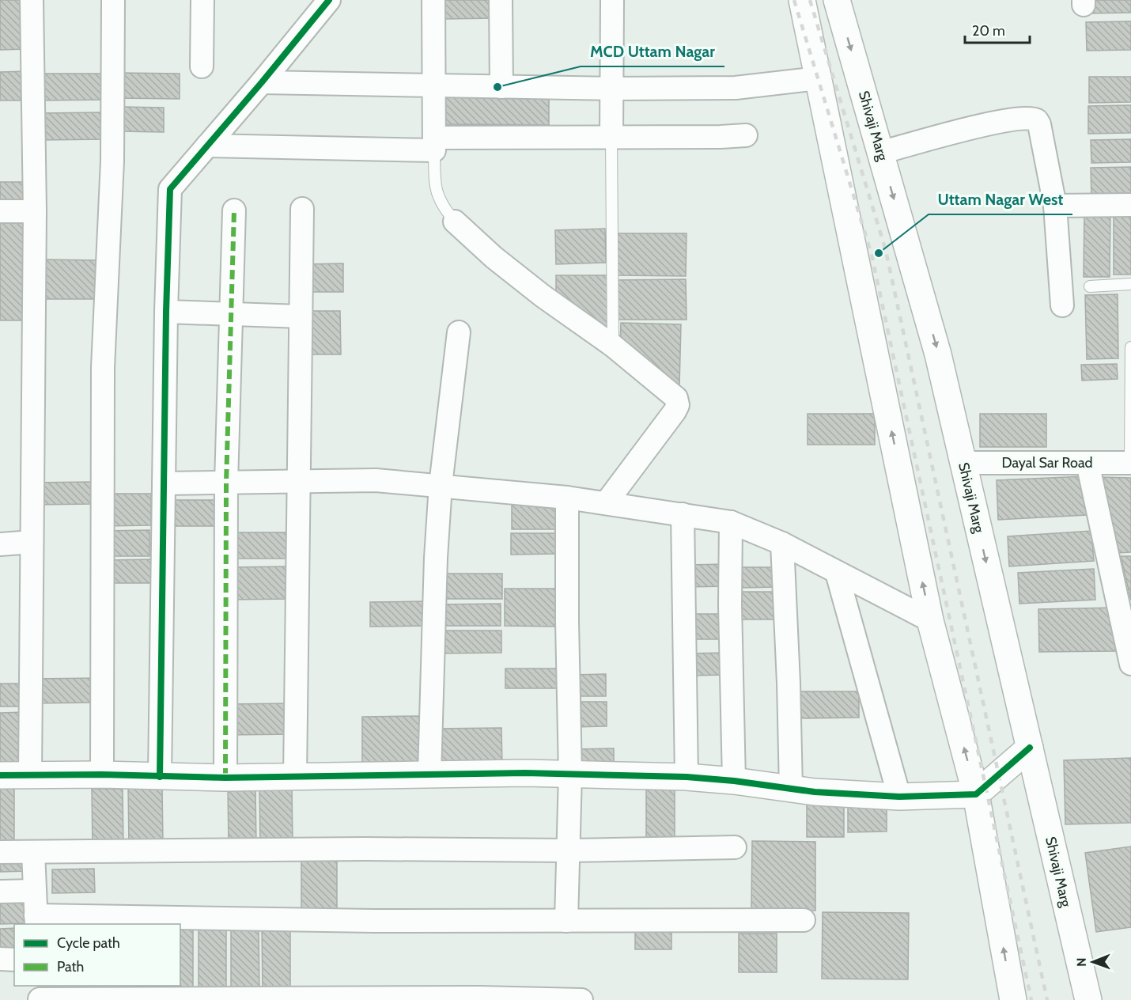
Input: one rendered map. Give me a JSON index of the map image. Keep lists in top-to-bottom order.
{
  "streets": {
    "main road": ["Shivaji Marg"],
    "street": ["Dayal Sar Road"]
  },
  "crossings": [
    ["Shivaji Marg", "Dayal Sar Road"]
  ],
  "places": ["MCD Uttam Nagar", "Uttam Nagar West"],
  "legend": ["Cycle path", "Path"],
  "scale_bar": "20 m",
  "north": "left"
}
